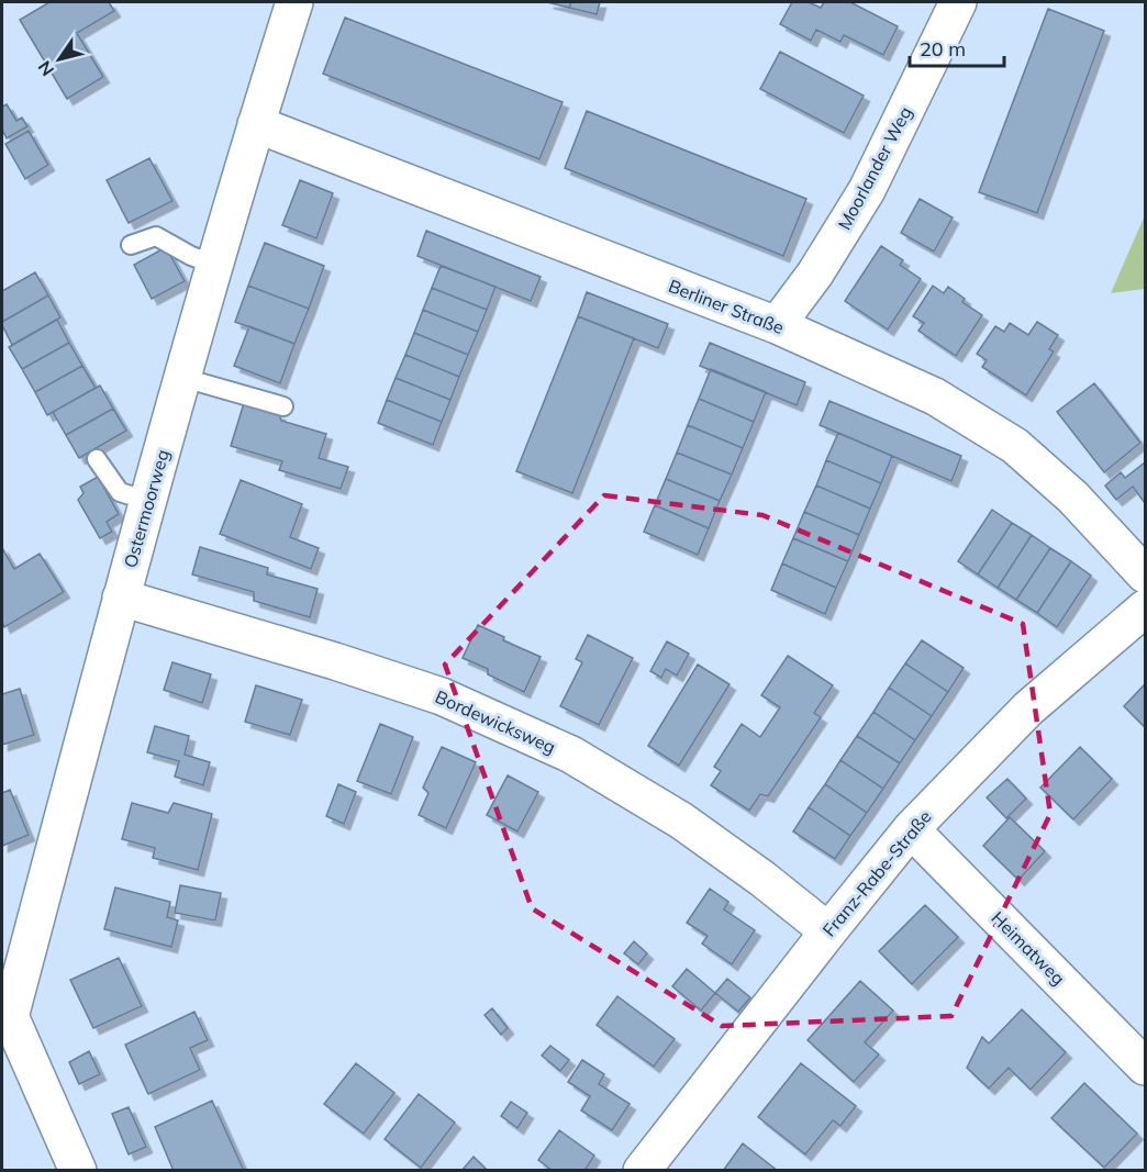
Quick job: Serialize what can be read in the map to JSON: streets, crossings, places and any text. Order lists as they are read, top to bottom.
{
  "streets": {
    "street": [
      "Moorlander Weg",
      "Berliner Straße",
      "Ostermoorweg",
      "Bordewicksweg",
      "Franz-Rabe-Straße",
      "Heimatweg"
    ]
  },
  "crossings": [
    ["Moorlander Weg", "Berliner Straße"],
    ["Berliner Straße", "Ostermoorweg"],
    ["Ostermoorweg", "Bordewicksweg"],
    ["Bordewicksweg", "Franz-Rabe-Straße"],
    ["Franz-Rabe-Straße", "Heimatweg"]
  ],
  "scale_bar": "20 m",
  "north": "bottom left"
}
